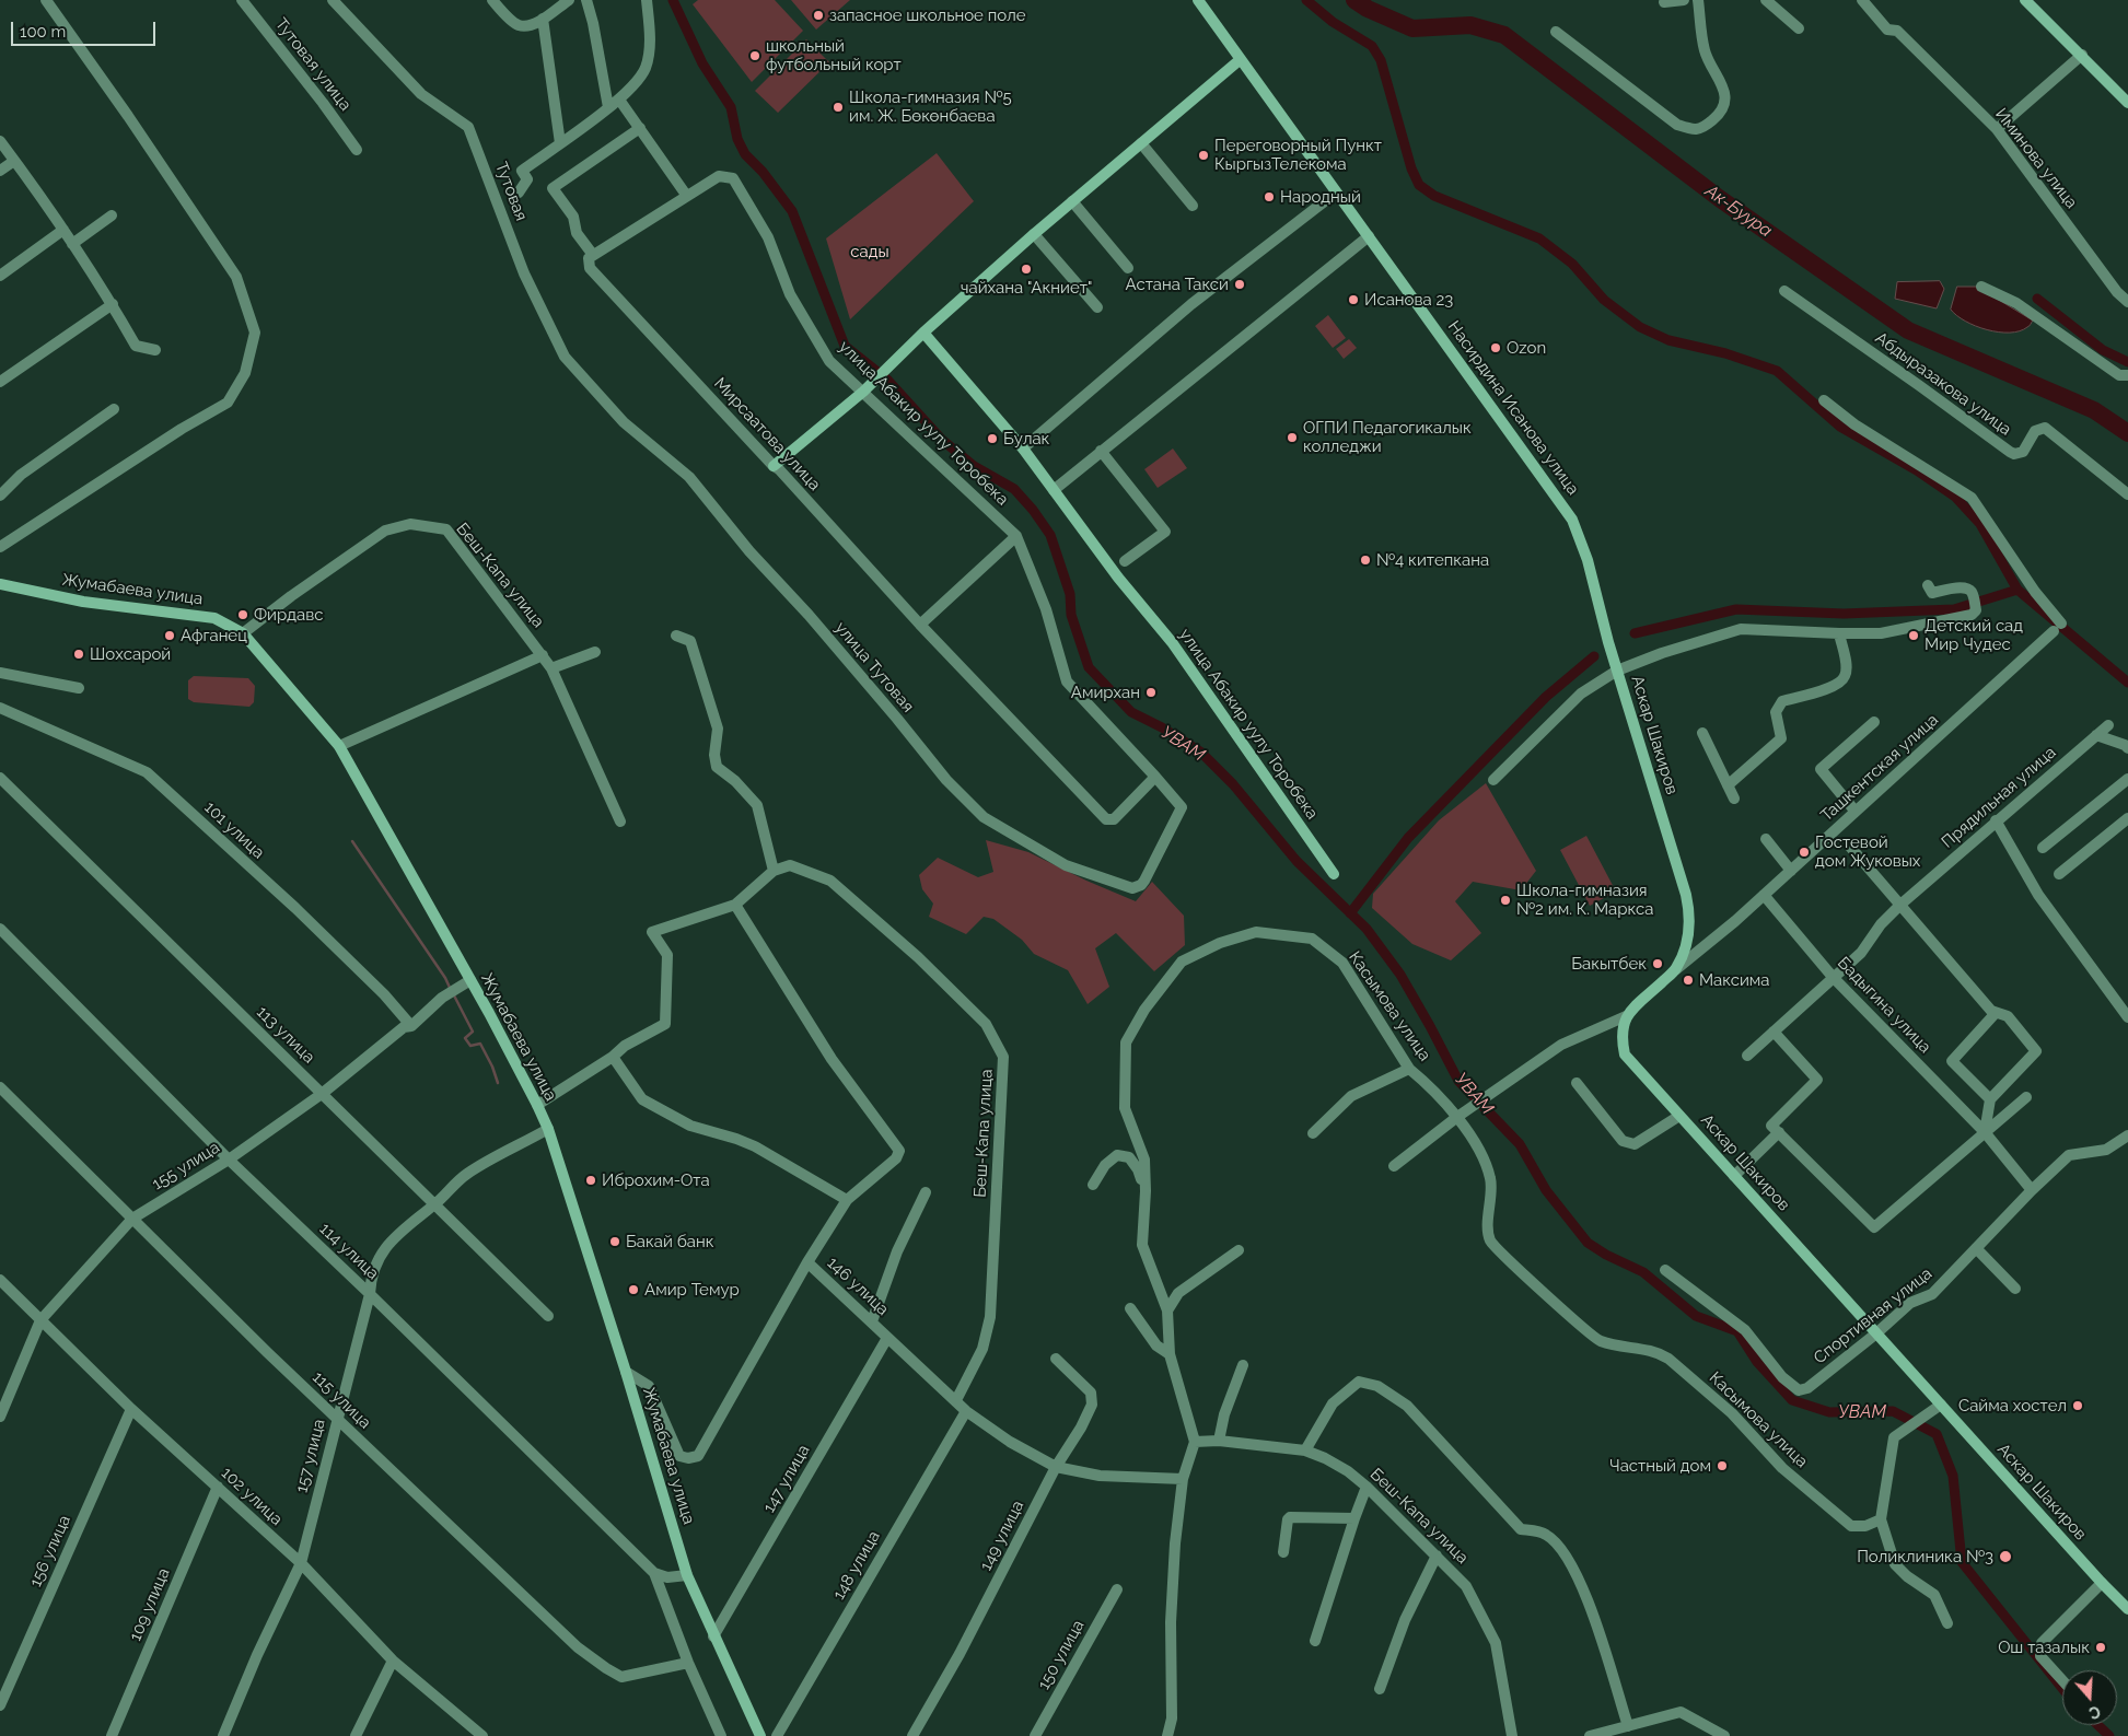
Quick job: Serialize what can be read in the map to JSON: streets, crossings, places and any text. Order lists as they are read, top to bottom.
{
  "streets": {
    "street": [
      "Тутовая улица",
      "Иминова улица",
      "Тутовая",
      "Абдыразакова улица",
      "Насирдина Исанова улица",
      "улица Абакир уулу Торобека",
      "Мирсаатова улица",
      "Беш-Капа улица",
      "Жумабаева улица",
      "улица Тутовая",
      "Аскар Шакиров",
      "Ташкентская улица",
      "Прядильная улица",
      "101 улица",
      "Бадыгина улица",
      "Касымова улица",
      "113 улица",
      "155 улица",
      "114 улица",
      "146 улица",
      "Спортивная улица",
      "115 улица",
      "157 улица",
      "147 улица",
      "102 улица",
      "149 улица",
      "156 улица",
      "148 улица",
      "109 улица",
      "150 улица"
    ]
  },
  "crossings": [
    ["Тутовая", "улица Тутовая"],
    ["Насирдина Исанова улица", "Аскар Шакиров"],
    ["улица Абакир уулу Торобека", "Мирсаатова улица"],
    ["улица Абакир уулу Торобека", "улица Тутовая"],
    ["Мирсаатова улица", "улица Тутовая"],
    ["Беш-Капа улица", "Жумабаева улица"],
    ["Беш-Капа улица", "Касымова улица"],
    ["Беш-Капа улица", "146 улица"],
    ["Жумабаева улица", "155 улица"],
    ["Жумабаева улица", "146 улица"],
    ["Жумабаева улица", "157 улица"],
    ["Жумабаева улица", "147 улица"],
    ["Аскар Шакиров", "Ташкентская улица"],
    ["Аскар Шакиров", "Спортивная улица"],
    ["Ташкентская улица", "Бадыгина улица"],
    ["Прядильная улица", "Бадыгина улица"],
    ["101 улица", "155 улица"],
    ["Бадыгина улица", "Спортивная улица"],
    ["113 улица", "155 улица"],
    ["113 улица", "157 улица"],
    ["155 улица", "114 улица"],
    ["155 улица", "115 улица"],
    ["155 улица", "102 улица"],
    ["114 улица", "157 улица"],
    ["146 улица", "147 улица"],
    ["146 улица", "149 улица"],
    ["146 улица", "148 улица"],
    ["115 улица", "157 улица"],
    ["157 улица", "102 улица"],
    ["102 улица", "156 улица"],
    ["102 улица", "109 улица"]
  ],
  "water": ["Ак-Буура", "УВАМ"],
  "parks": ["сады"],
  "places": [
    "запасное школьное поле",
    "школьный футбольный корт",
    "Школа-гимназия №5 им. Ж. Бөкөнбаева",
    "Переговорный Пункт КыргызТелекома",
    "Народный",
    "чайхана \"Акниет\"",
    "Астана Такси",
    "Исанова 23",
    "Ozon",
    "ОГПИ Педагогикалык колледжи",
    "Булак",
    "№4 китепкана",
    "Фирдавс",
    "Афганец",
    "Детский сад Мир Чудес",
    "Шохсарой",
    "Амирхан",
    "Гостевой дом Жуковых",
    "Школа-гимназия №2 им. К. Маркса",
    "Бакытбек",
    "Максима",
    "Иброхим-Ота",
    "Бакай банк",
    "Амир Темур",
    "Сайма хостел",
    "Частный дом",
    "Поликлиника №3",
    "Ош тазалык"
  ],
  "scale_bar": "100 m",
  "north": "bottom"
}
